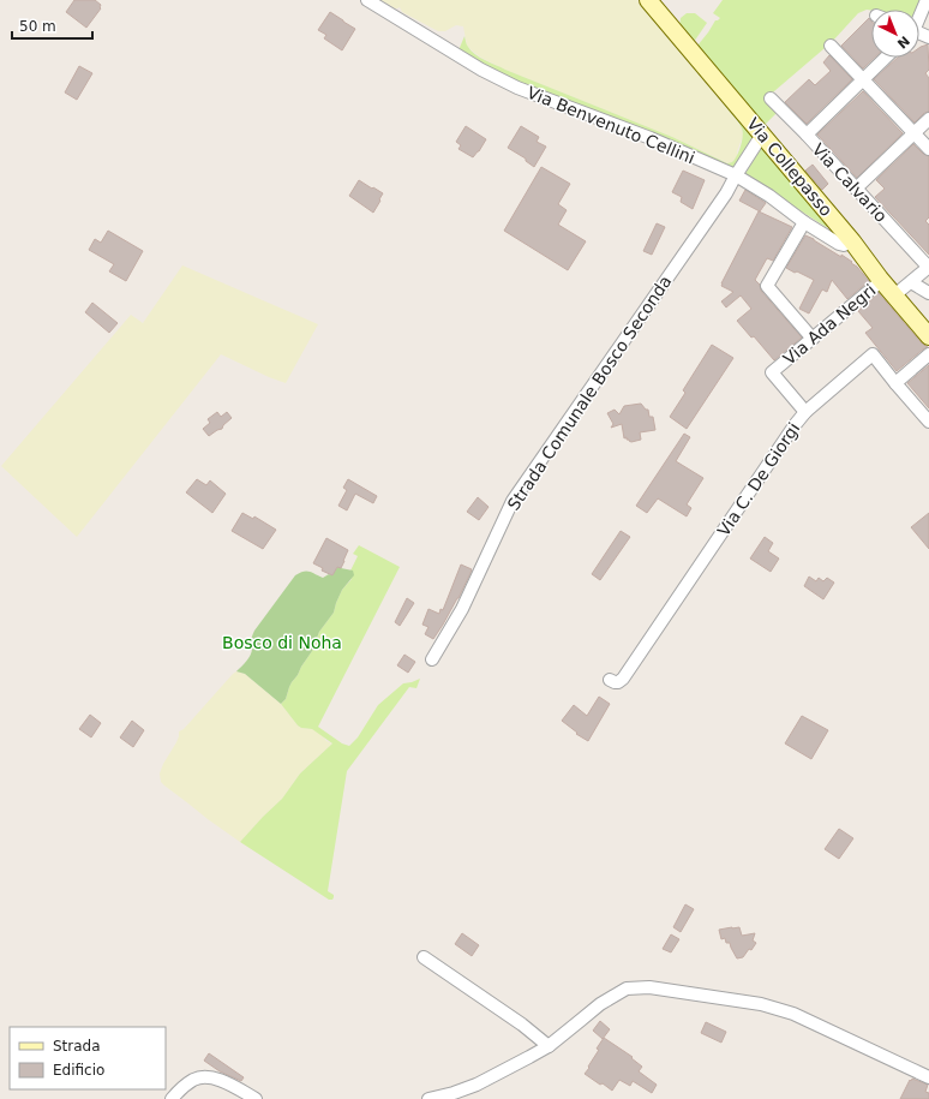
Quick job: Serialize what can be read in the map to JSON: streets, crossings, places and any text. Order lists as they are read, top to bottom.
{
  "streets": {
    "street": [
      "Via Benvenuto Cellini",
      "Via Collepasso",
      "Via Calvario",
      "Via Ada Negri",
      "Strada Comunale Bosco Seconda",
      "Via C. De Giorgi"
    ]
  },
  "crossings": [
    ["Via Benvenuto Cellini", "Via Collepasso"],
    ["Via Benvenuto Cellini", "Strada Comunale Bosco Seconda"],
    ["Via Collepasso", "Via Calvario"],
    ["Via Collepasso", "Via Ada Negri"],
    ["Via Collepasso", "Strada Comunale Bosco Seconda"],
    ["Via Ada Negri", "Via C. De Giorgi"]
  ],
  "parks": ["Bosco di Noha"],
  "legend": ["Strada", "Edificio"],
  "scale_bar": "50 m",
  "north": "bottom right"
}
